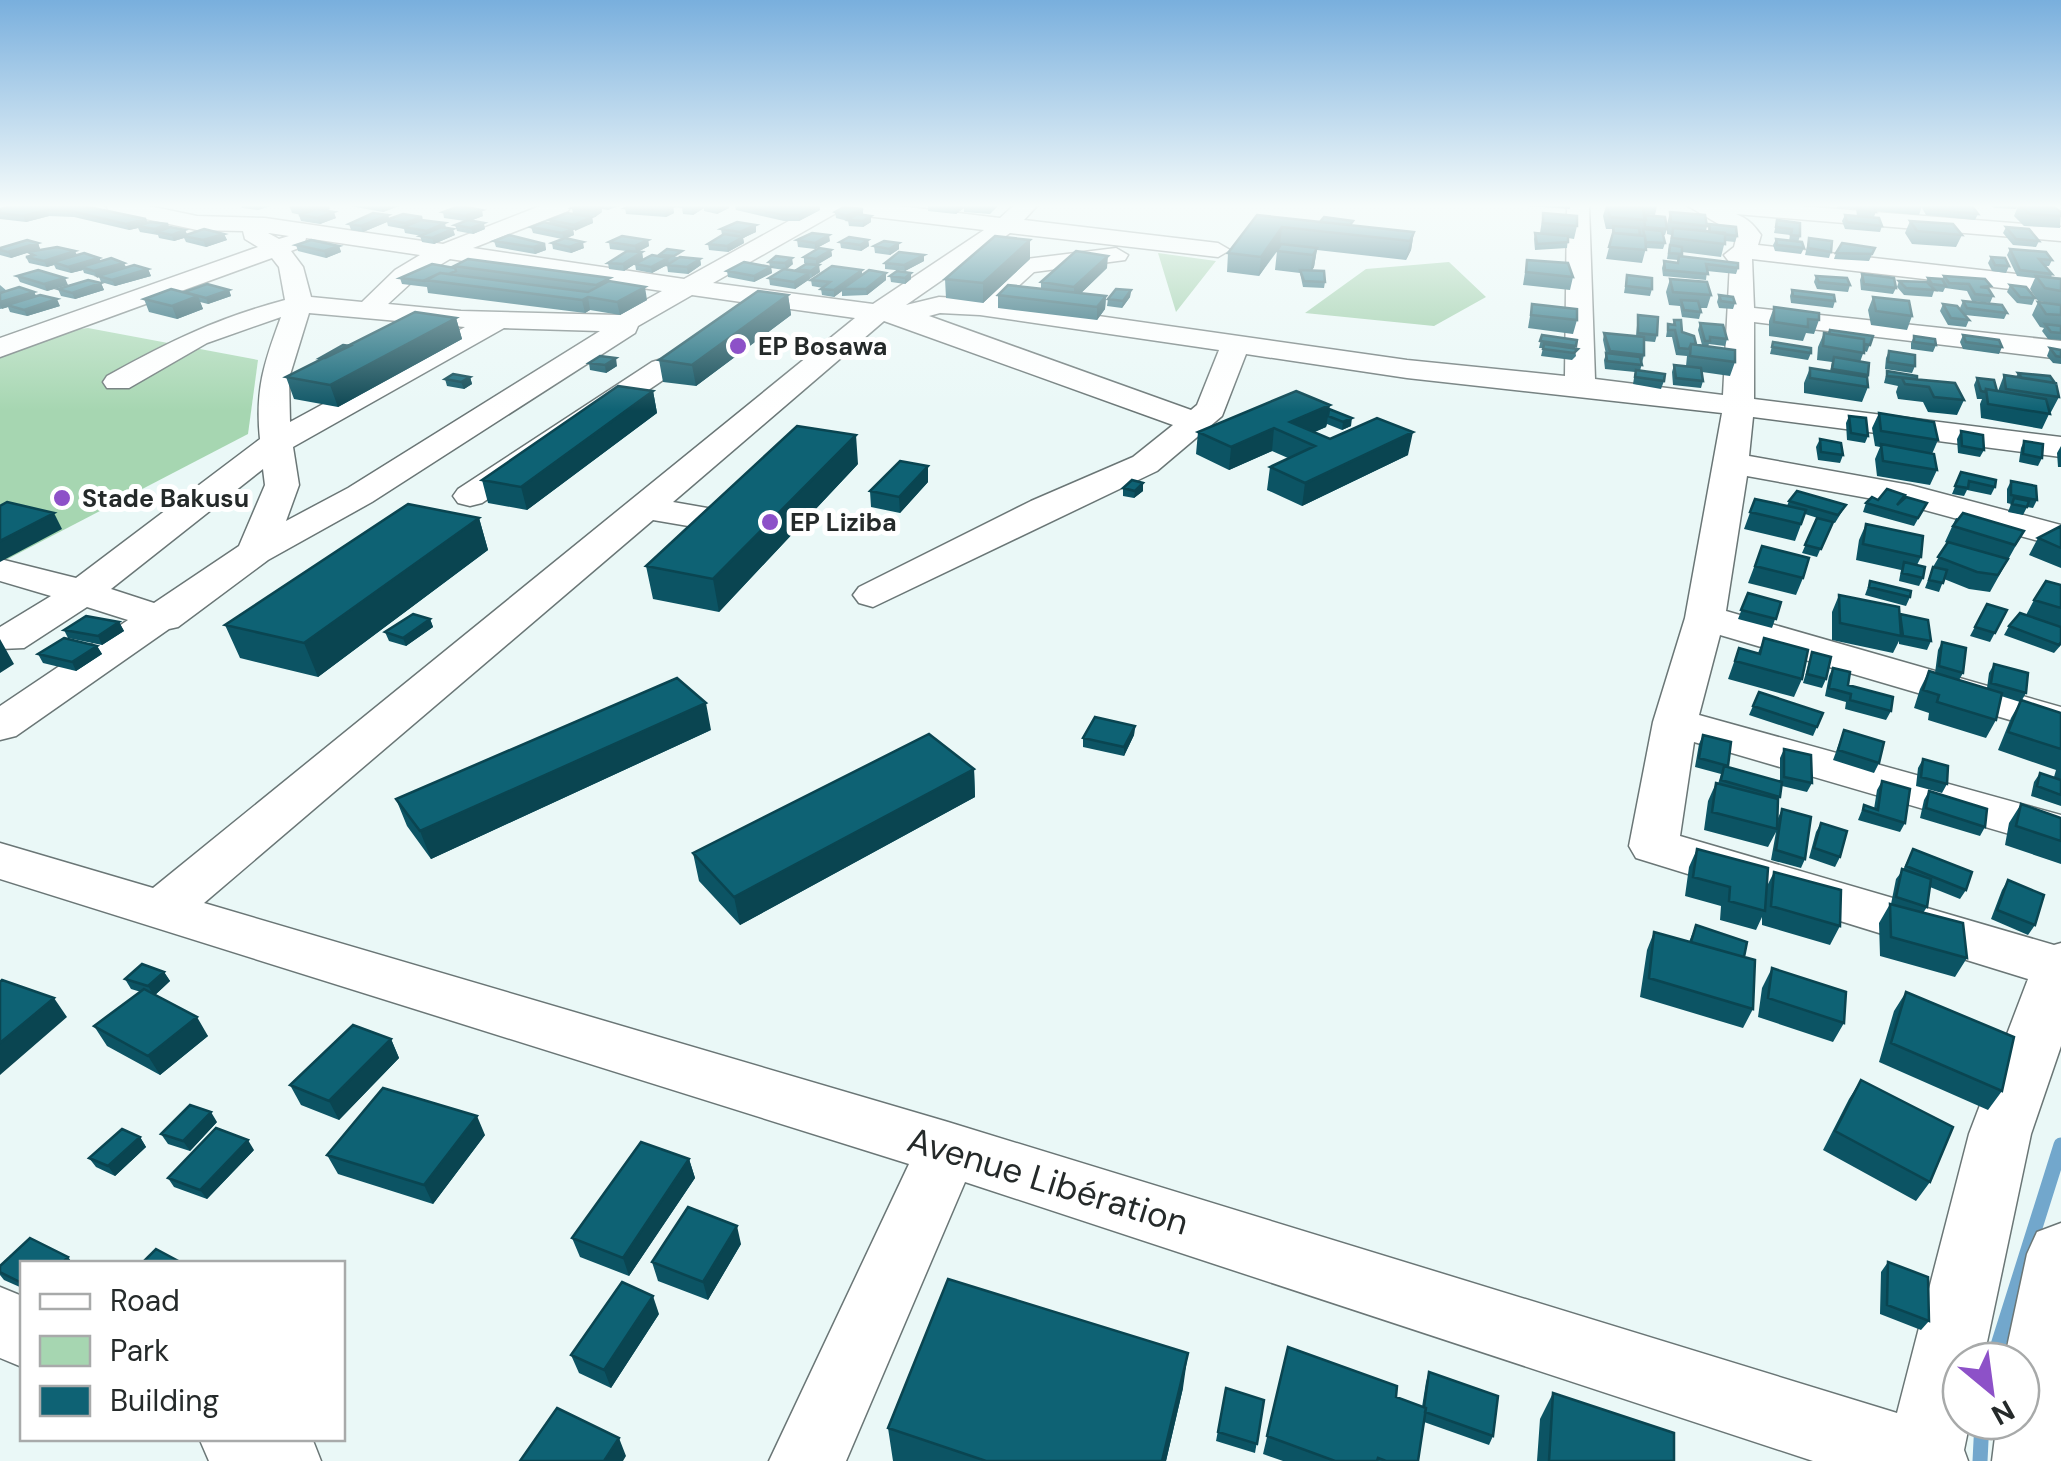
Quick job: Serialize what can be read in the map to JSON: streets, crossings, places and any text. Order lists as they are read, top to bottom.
{
  "streets": {
    "street": ["Avenue Libération"]
  },
  "places": ["EP Bosawa", "Stade Bakusu", "EP Liziba"],
  "legend": ["Road", "Park", "Building"],
  "north": "bottom right"
}
